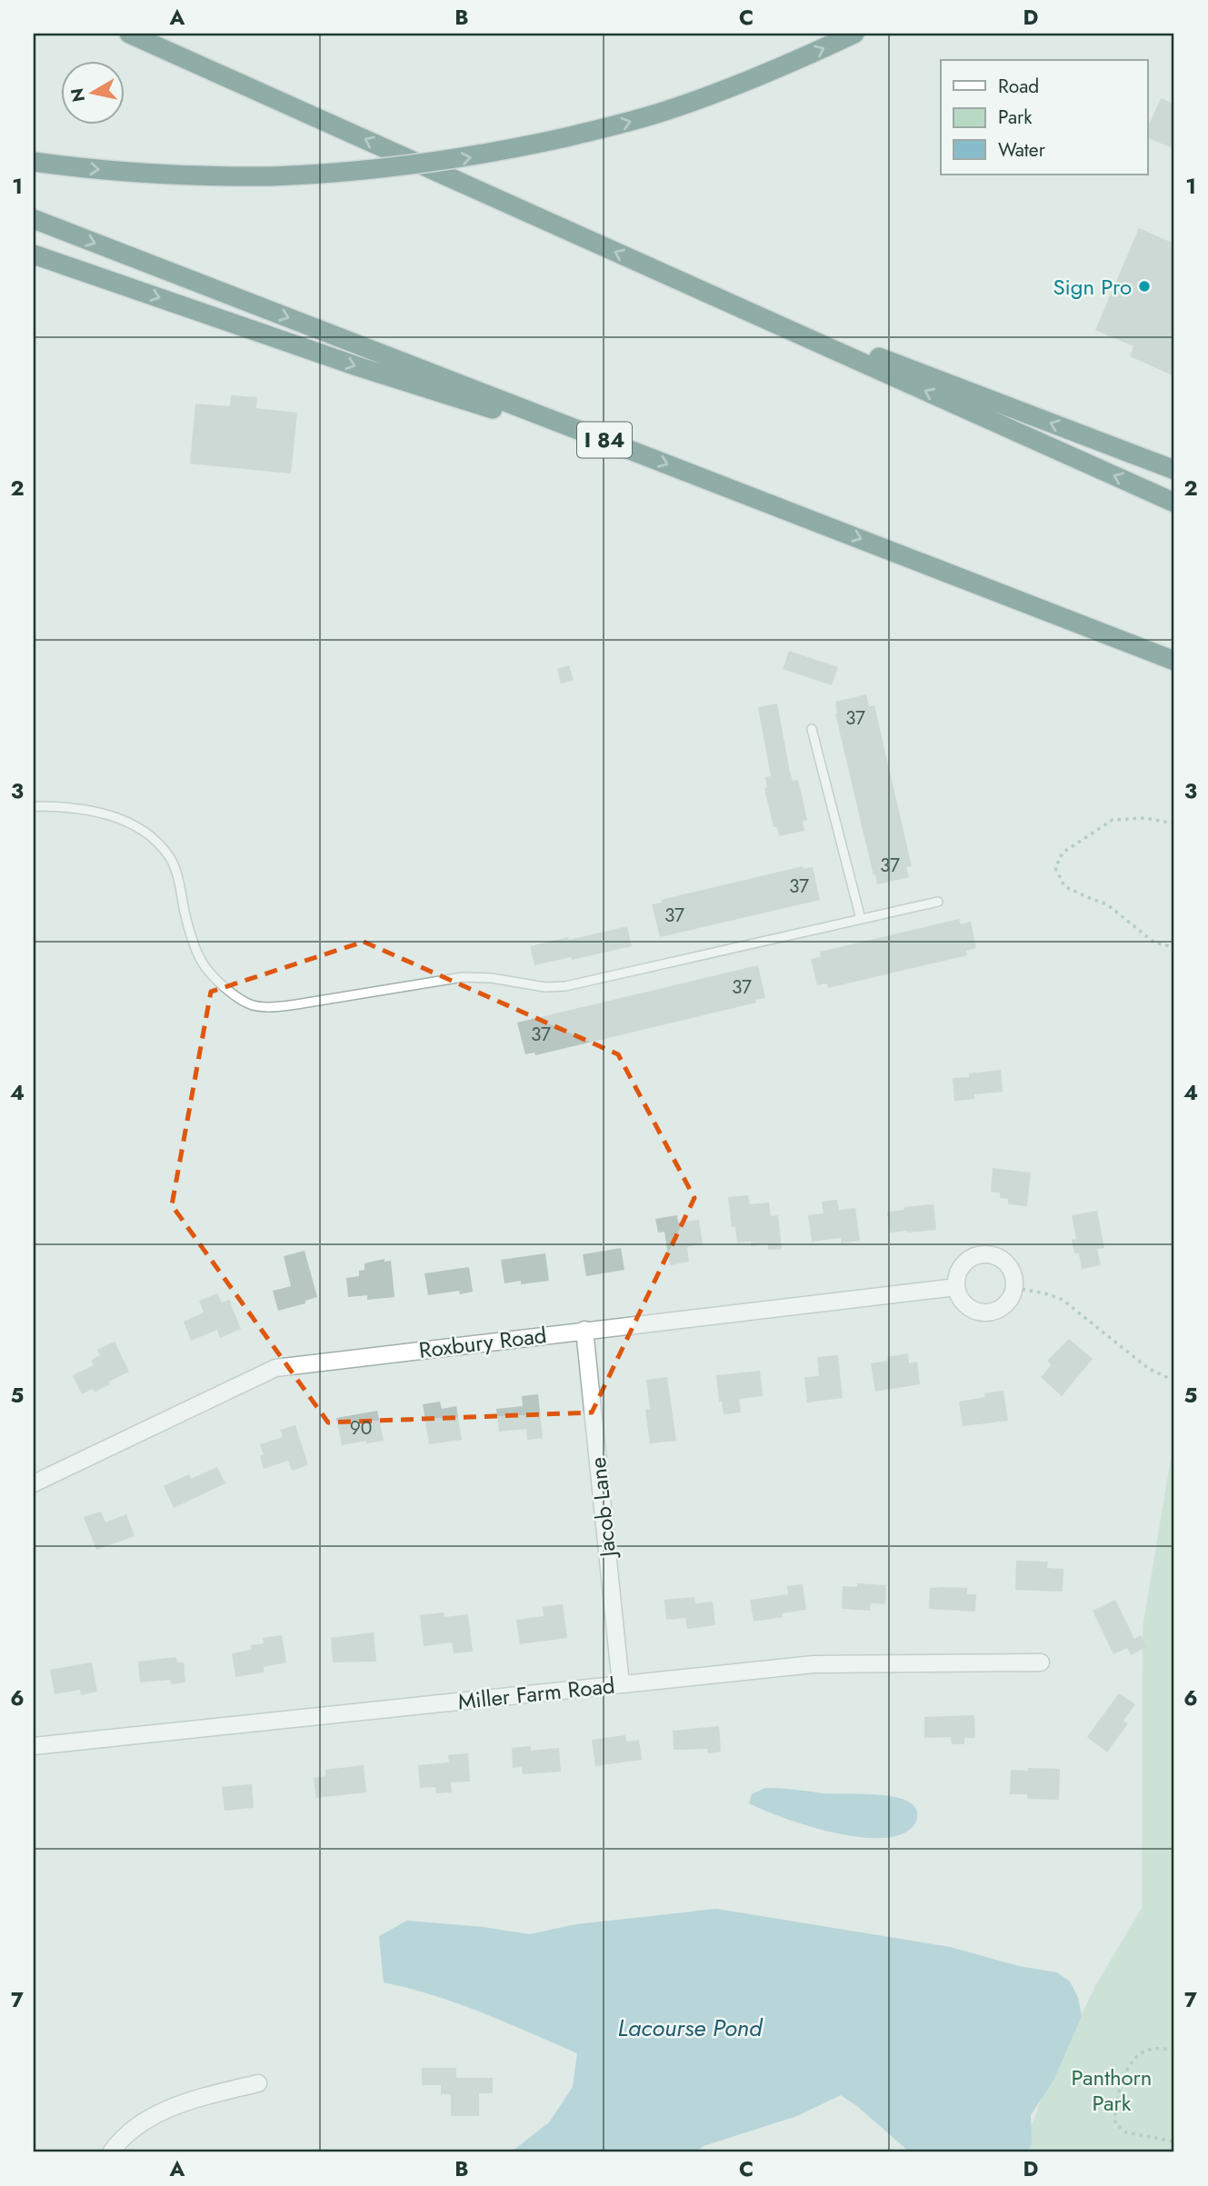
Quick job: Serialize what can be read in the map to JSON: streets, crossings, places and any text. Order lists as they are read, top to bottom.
{
  "streets": {
    "highway": ["I 84"],
    "street": ["Roxbury Road", "Jacob Lane", "Miller Farm Road"]
  },
  "crossings": [
    ["Roxbury Road", "Jacob Lane"],
    ["Jacob Lane", "Miller Farm Road"]
  ],
  "water": ["Lacourse Pond"],
  "parks": ["Panthorn Park"],
  "places": ["Sign Pro"],
  "house_numbers": [
    "37",
    "37",
    "37",
    "37",
    "37",
    "37",
    "90"
  ],
  "legend": ["Road", "Park", "Water"],
  "north": "left",
  "grid": {
    "columns": [
      "A",
      "B",
      "C",
      "D"
    ],
    "rows": [
      "1",
      "2",
      "3",
      "4",
      "5",
      "6",
      "7"
    ]
  }
}
